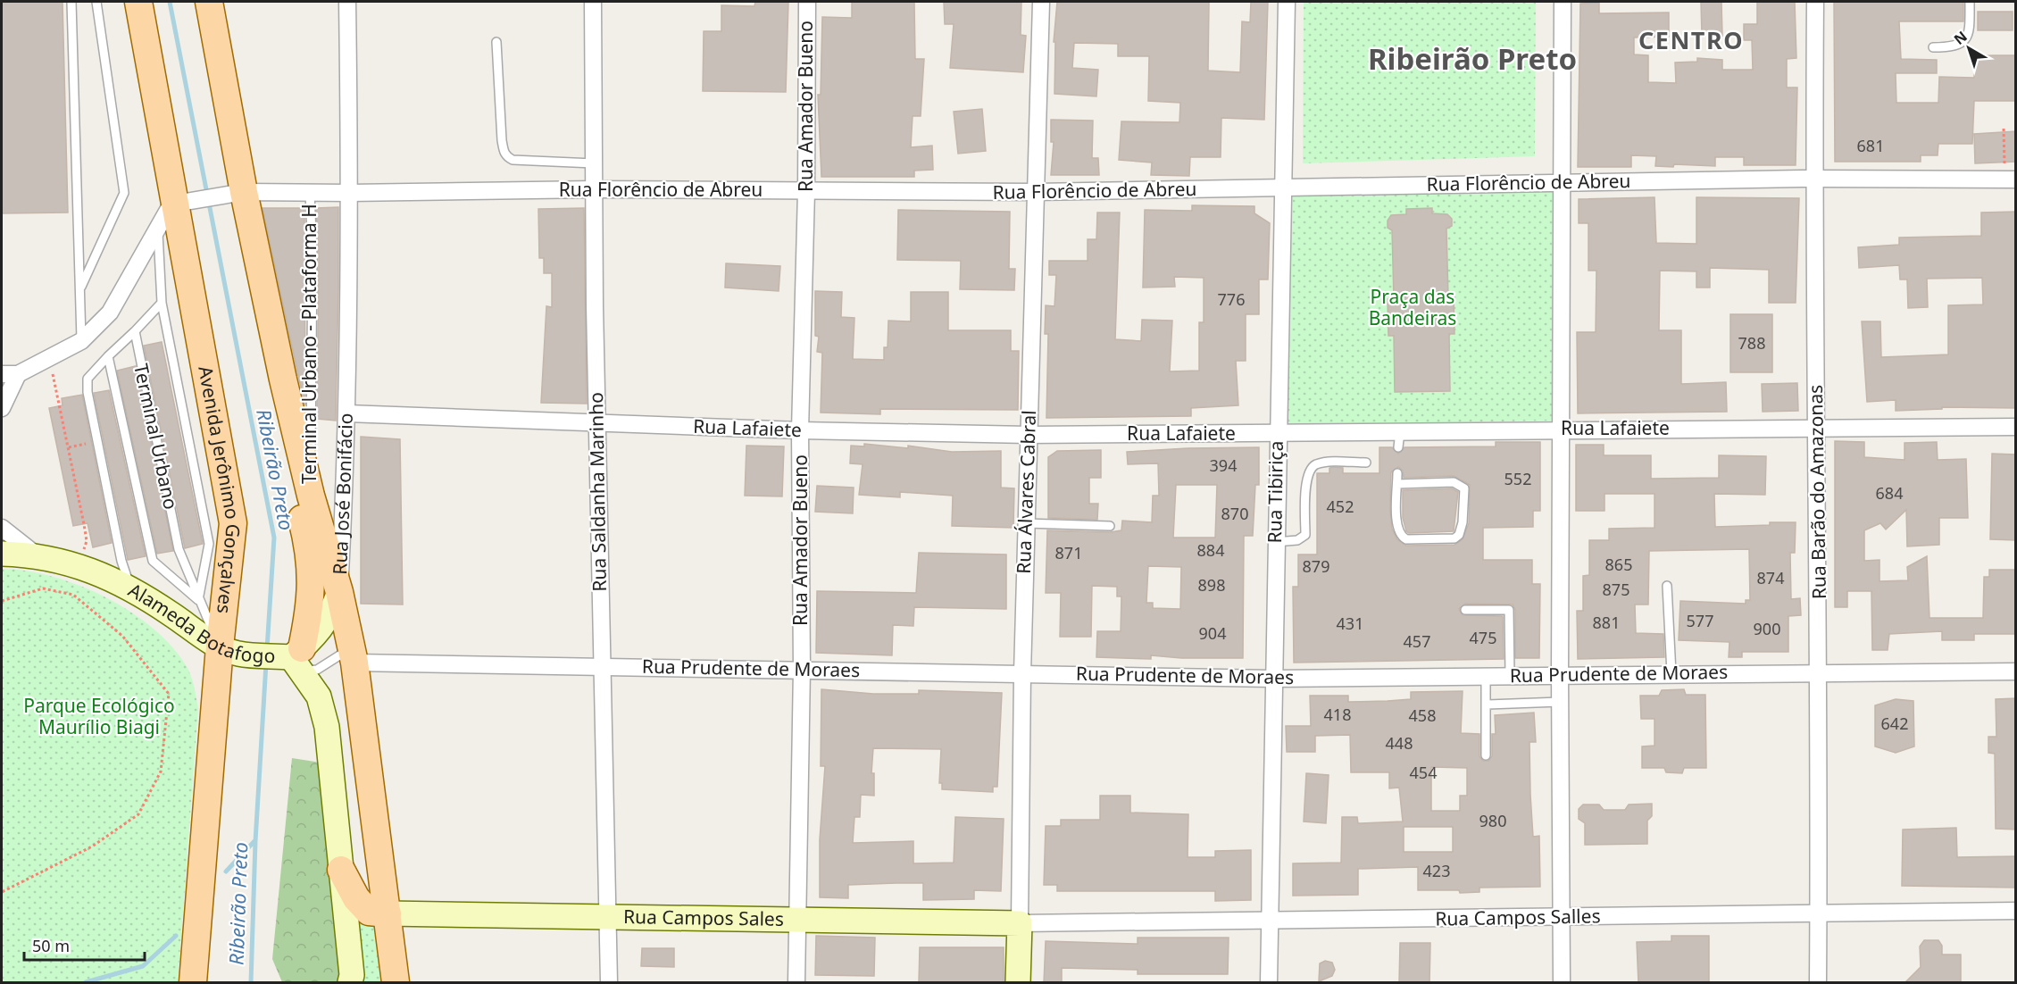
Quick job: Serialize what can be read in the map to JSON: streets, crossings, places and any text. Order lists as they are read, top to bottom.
{
  "streets": {
    "main road": [
      "Avenida Jerônimo Gonçalves",
      "Rua Álvares Cabral",
      "Rua José Bonifácio",
      "Alameda Botafogo",
      "Rua Campos Sales"
    ],
    "street": [
      "Rua Amador Bueno",
      "Rua Florêncio de Abreu",
      "Rua Lafaiete",
      "Rua Saldanha Marinho",
      "Rua Tibiriça",
      "Rua Barão do Amazonas",
      "Rua Prudente de Moraes",
      "Rua Campos Salles"
    ],
    "lane": ["Terminal Urbano - Plataforma H", "Terminal Urbano"]
  },
  "crossings": [
    ["Rua Amador Bueno", "Rua Florêncio de Abreu"],
    ["Rua Amador Bueno", "Rua Lafaiete"],
    ["Rua Amador Bueno", "Rua Prudente de Moraes"],
    ["Rua Amador Bueno", "Rua Campos Sales"],
    ["Rua Florêncio de Abreu", "Terminal Urbano - Plataforma H"],
    ["Rua Florêncio de Abreu", "Avenida Jerônimo Gonçalves"],
    ["Rua Florêncio de Abreu", "Rua Saldanha Marinho"],
    ["Rua Florêncio de Abreu", "Rua Álvares Cabral"],
    ["Rua Florêncio de Abreu", "Rua Tibiriça"],
    ["Rua Florêncio de Abreu", "Rua Barão do Amazonas"],
    ["Rua Florêncio de Abreu", "Rua José Bonifácio"],
    ["Rua Lafaiete", "Rua Saldanha Marinho"],
    ["Rua Lafaiete", "Rua Álvares Cabral"],
    ["Rua Lafaiete", "Rua Tibiriça"],
    ["Rua Lafaiete", "Rua Barão do Amazonas"],
    ["Rua Lafaiete", "Rua José Bonifácio"],
    ["Terminal Urbano", "Avenida Jerônimo Gonçalves"],
    ["Terminal Urbano", "Alameda Botafogo"],
    ["Avenida Jerônimo Gonçalves", "Alameda Botafogo"],
    ["Rua Saldanha Marinho", "Rua Prudente de Moraes"],
    ["Rua Saldanha Marinho", "Rua Campos Sales"],
    ["Rua Álvares Cabral", "Rua Prudente de Moraes"],
    ["Rua Álvares Cabral", "Rua Campos Salles"],
    ["Rua Álvares Cabral", "Rua Campos Sales"],
    ["Rua Tibiriça", "Rua Prudente de Moraes"],
    ["Rua Tibiriça", "Rua Campos Salles"],
    ["Rua Barão do Amazonas", "Rua Prudente de Moraes"],
    ["Rua Barão do Amazonas", "Rua Campos Salles"],
    ["Rua José Bonifácio", "Alameda Botafogo"],
    ["Rua José Bonifácio", "Rua Prudente de Moraes"],
    ["Rua José Bonifácio", "Rua Campos Sales"],
    ["Rua Campos Salles", "Rua Campos Sales"]
  ],
  "districts": ["CENTRO", "Ribeirão Preto"],
  "water": ["Ribeirão Preto"],
  "parks": ["Praça das Bandeiras", "Parque Ecológico Maurílio Biagi"],
  "house_numbers": [
    "681",
    "776",
    "788",
    "394",
    "552",
    "684",
    "452",
    "870",
    "884",
    "871",
    "865",
    "879",
    "874",
    "898",
    "875",
    "577",
    "881",
    "431",
    "900",
    "904",
    "475",
    "457",
    "418",
    "458",
    "642",
    "448",
    "454",
    "980",
    "423"
  ],
  "scale_bar": "50 m",
  "north": "top left"
}
